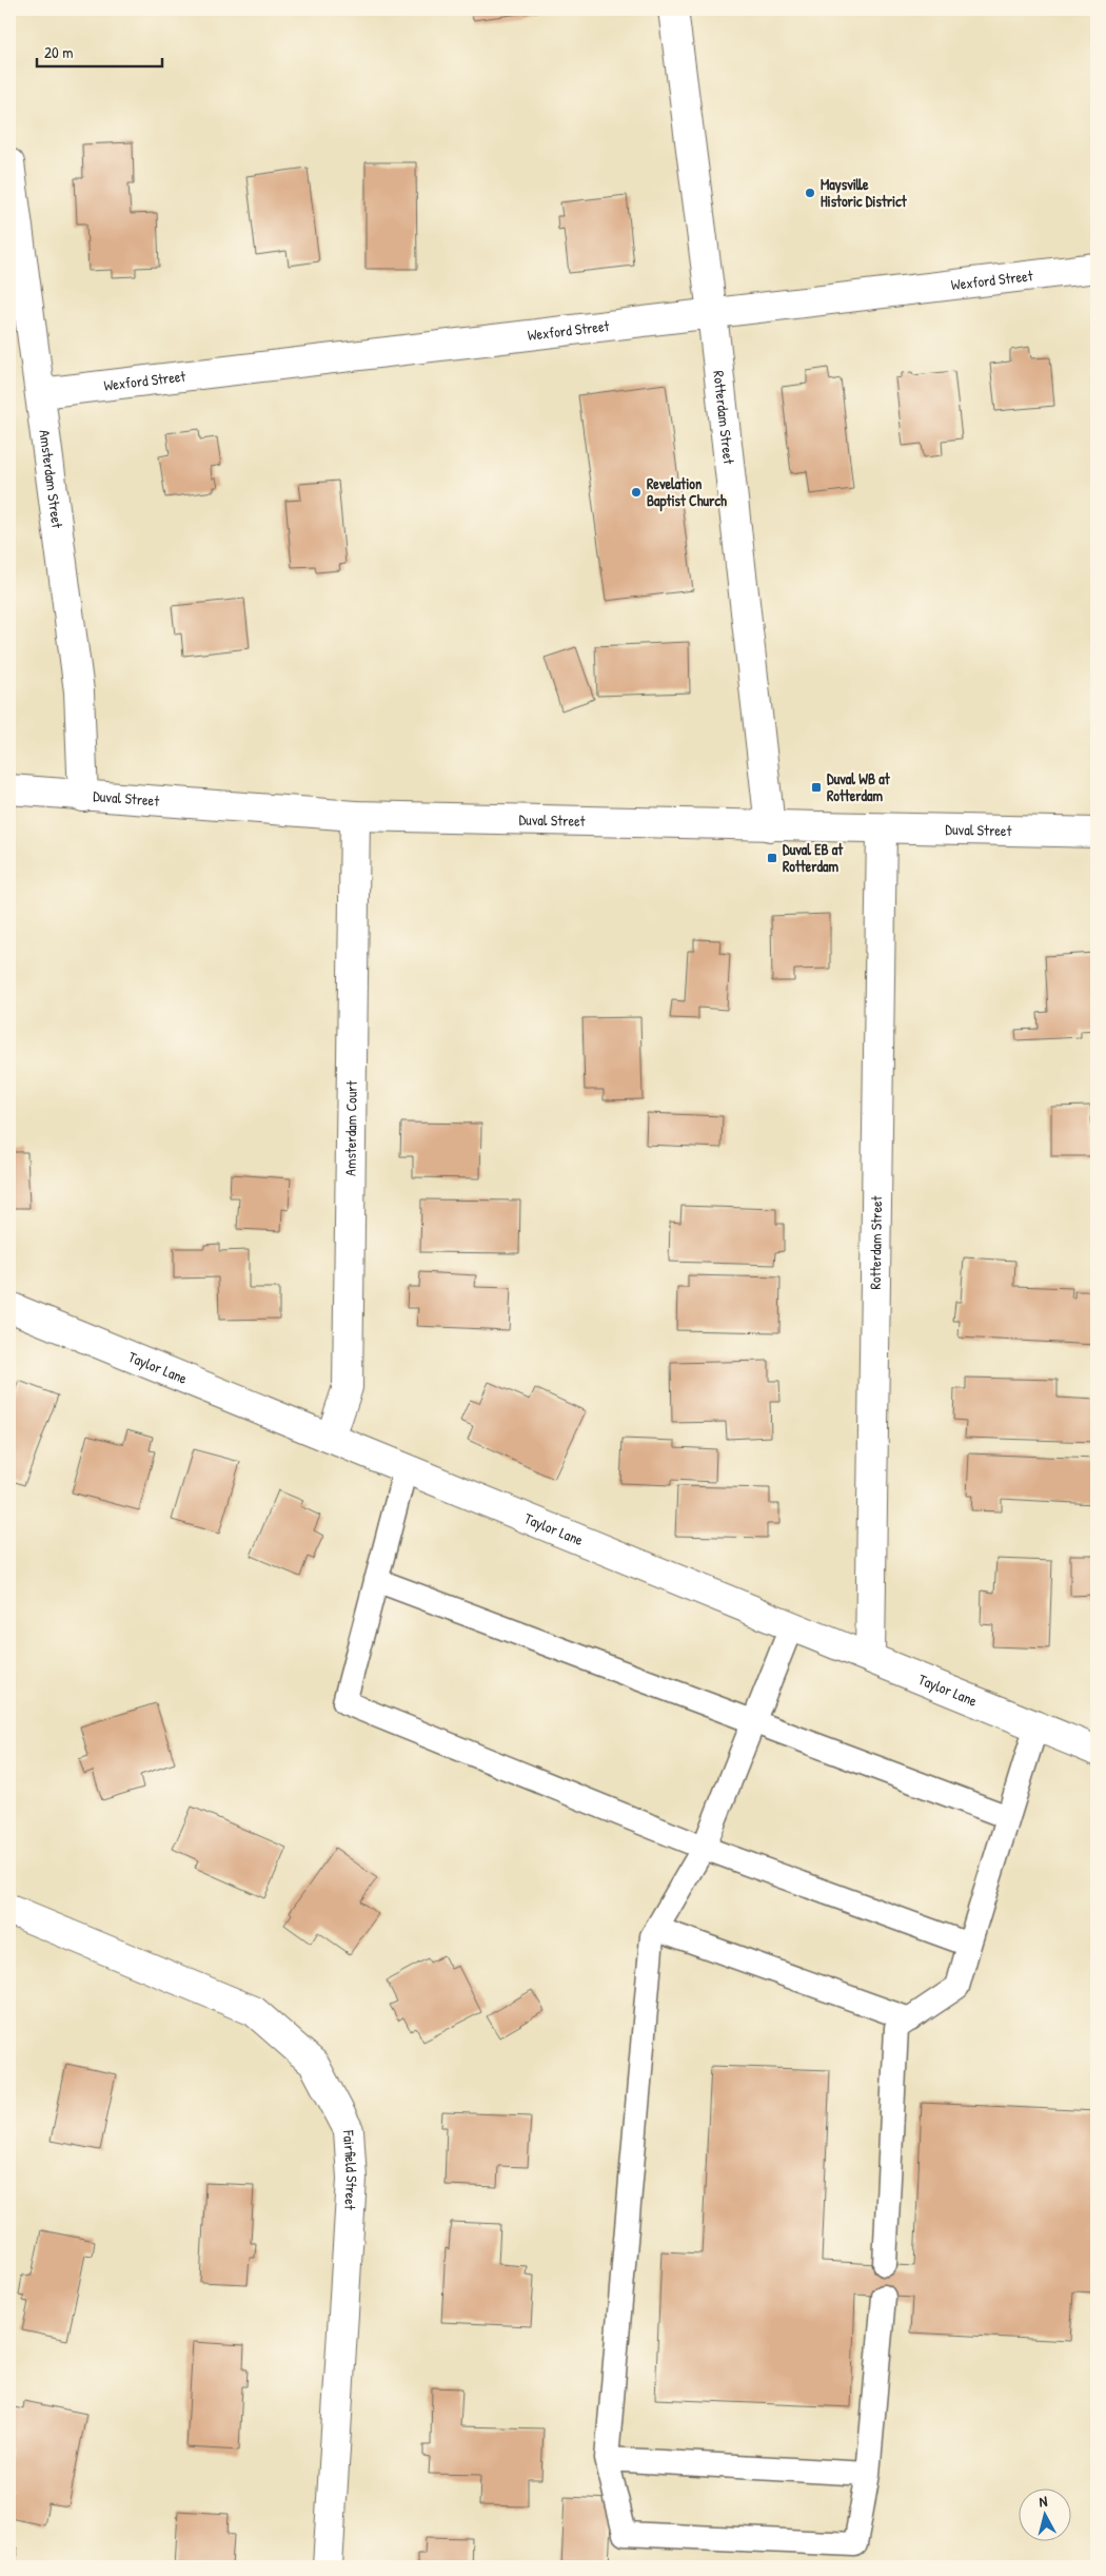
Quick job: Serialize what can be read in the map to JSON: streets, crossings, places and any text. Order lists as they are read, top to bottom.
{
  "streets": {
    "street": [
      "Wexford Street",
      "Rotterdam Street",
      "Amsterdam Street",
      "Duval Street",
      "Amsterdam Court",
      "Taylor Lane",
      "Fairfield Street"
    ]
  },
  "crossings": [
    ["Wexford Street", "Rotterdam Street"],
    ["Wexford Street", "Amsterdam Street"],
    ["Rotterdam Street", "Duval Street"],
    ["Rotterdam Street", "Taylor Lane"],
    ["Amsterdam Street", "Duval Street"],
    ["Duval Street", "Amsterdam Court"],
    ["Amsterdam Court", "Taylor Lane"]
  ],
  "places": {
    "other": ["Maysville Historic District", "Revelation Baptist Church"],
    "transit": ["Duval WB at Rotterdam", "Duval EB at Rotterdam"]
  },
  "scale_bar": "20 m",
  "north": "top"
}
